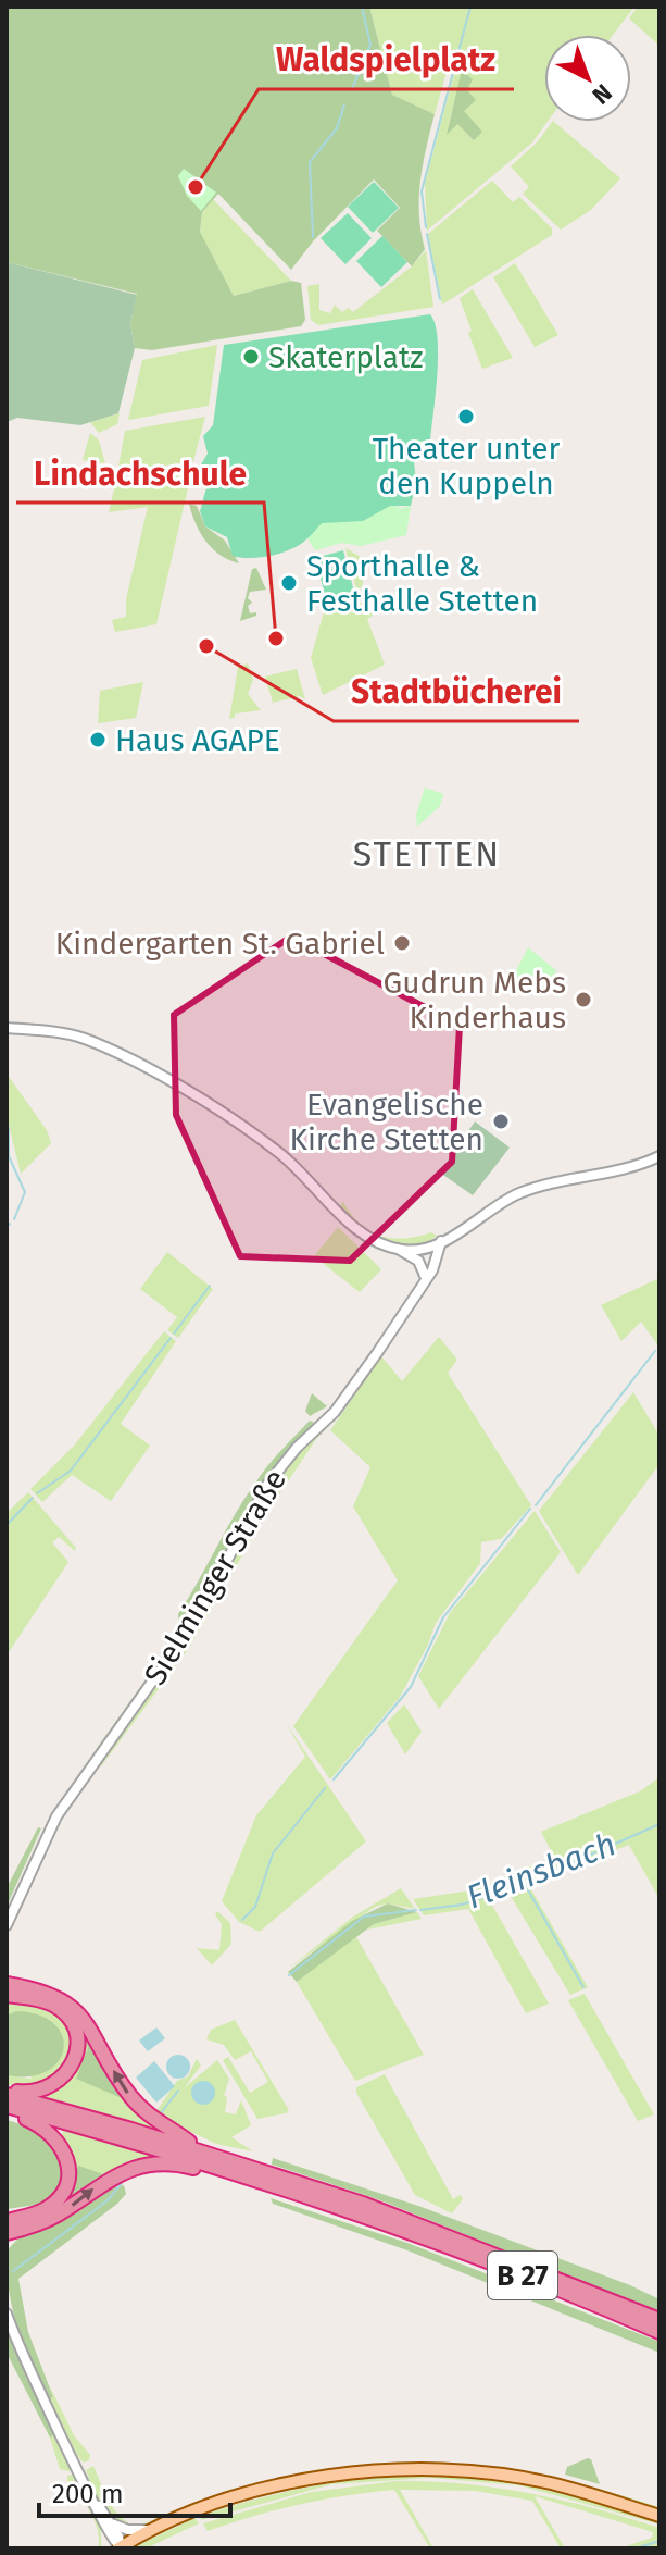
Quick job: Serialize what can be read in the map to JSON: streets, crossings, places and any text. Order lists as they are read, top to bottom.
{
  "streets": {
    "highway": ["B 27"],
    "street": ["Sielminger Straße"]
  },
  "districts": ["STETTEN"],
  "water": ["Fleinsbach"],
  "places": [
    "Waldspielplatz",
    "Skaterplatz",
    "Theater unter den Kuppeln",
    "Sporthalle & Festhalle Stetten",
    "Lindachschule",
    "Stadtbücherei",
    "Haus AGAPE",
    "Kindergarten St. Gabriel",
    "Gudrun Mebs Kinderhaus",
    "Evangelische Kirche Stetten"
  ],
  "scale_bar": "200 m",
  "north": "bottom right"
}
